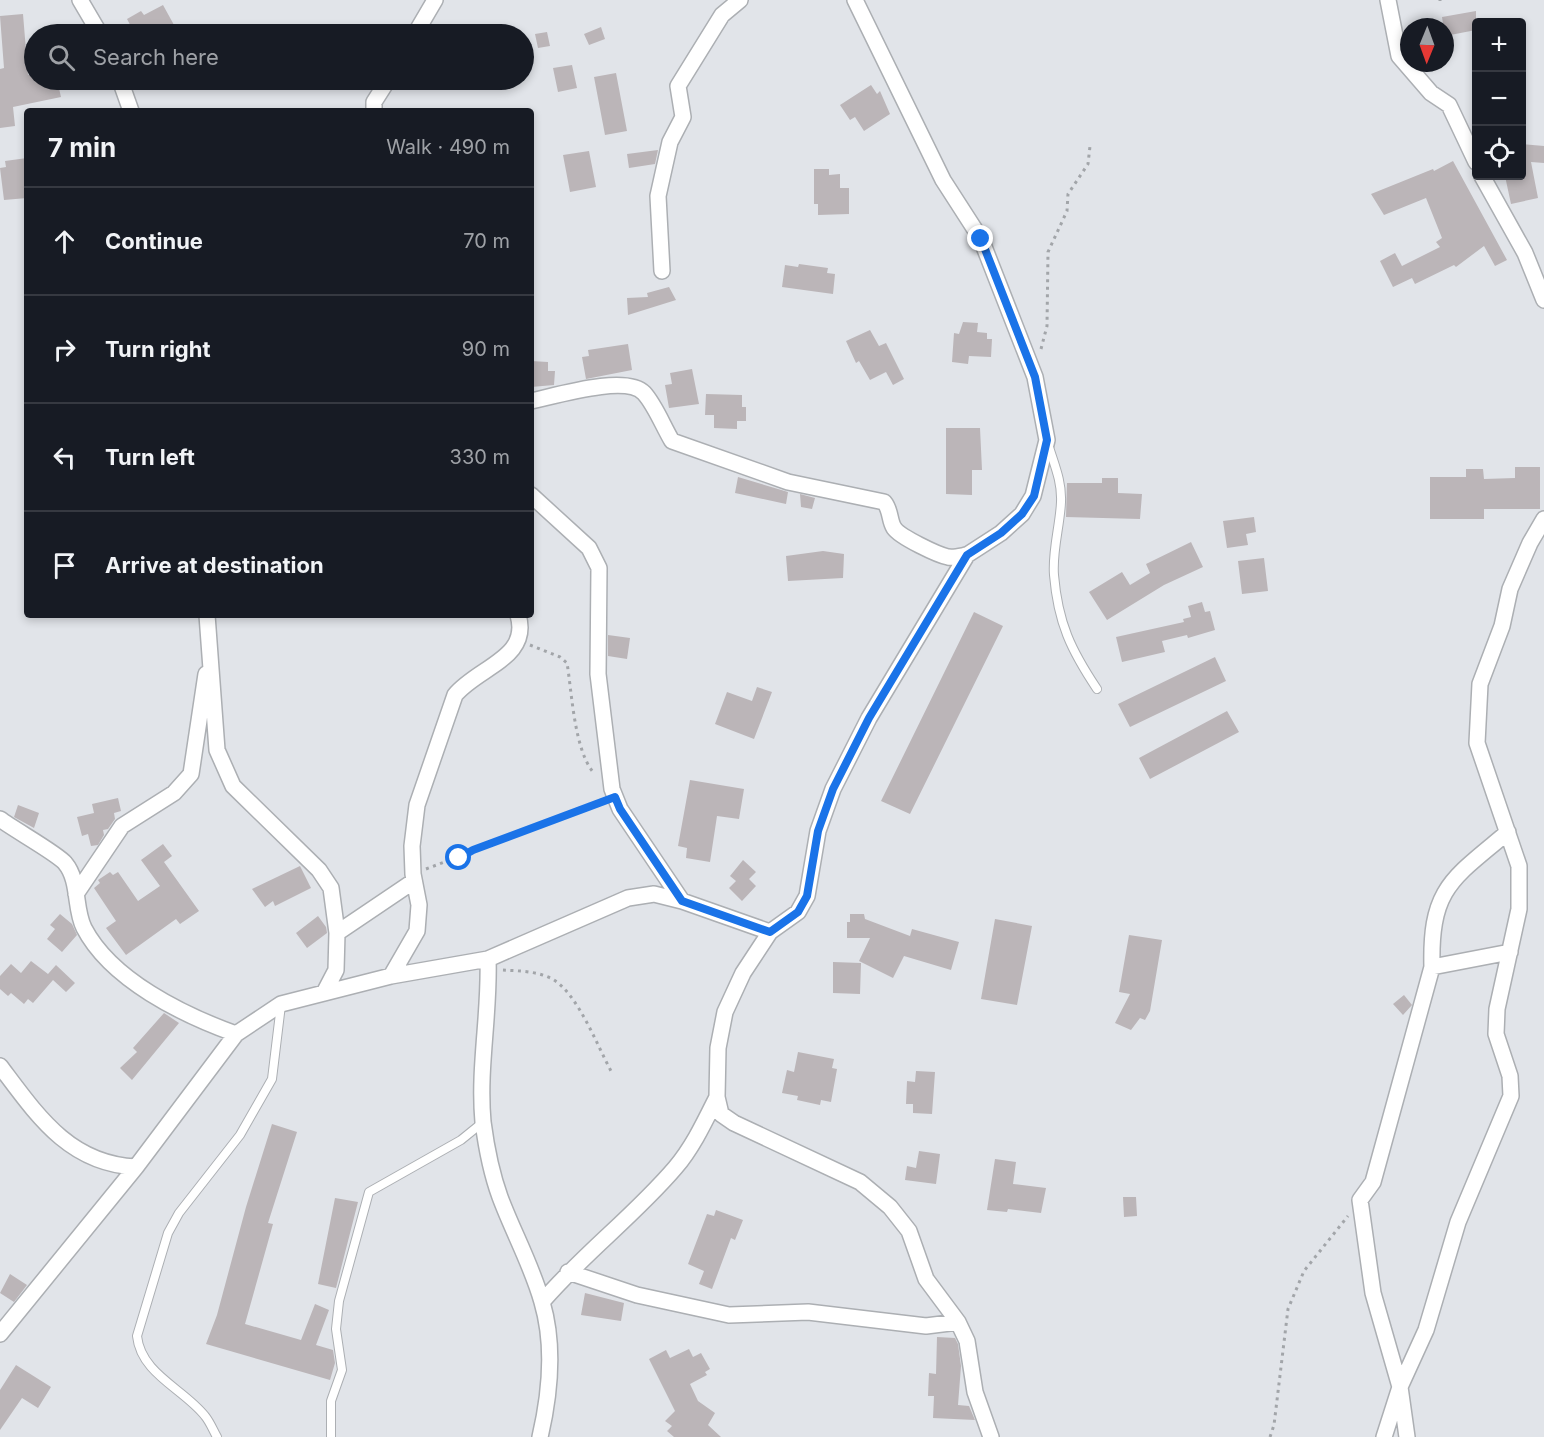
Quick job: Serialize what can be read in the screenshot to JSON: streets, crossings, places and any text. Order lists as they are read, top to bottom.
{
  "north": "bottom",
  "page": {
    "map_buttons": ["+", "−"],
    "search": "Search here",
    "heading": ["7 min", "Walk · 490 m"],
    "list": [
      ["Continue", "70 m"],
      ["Turn right", "90 m"],
      ["Turn left", "330 m"],
      "Arrive at destination"
    ]
  }
}
